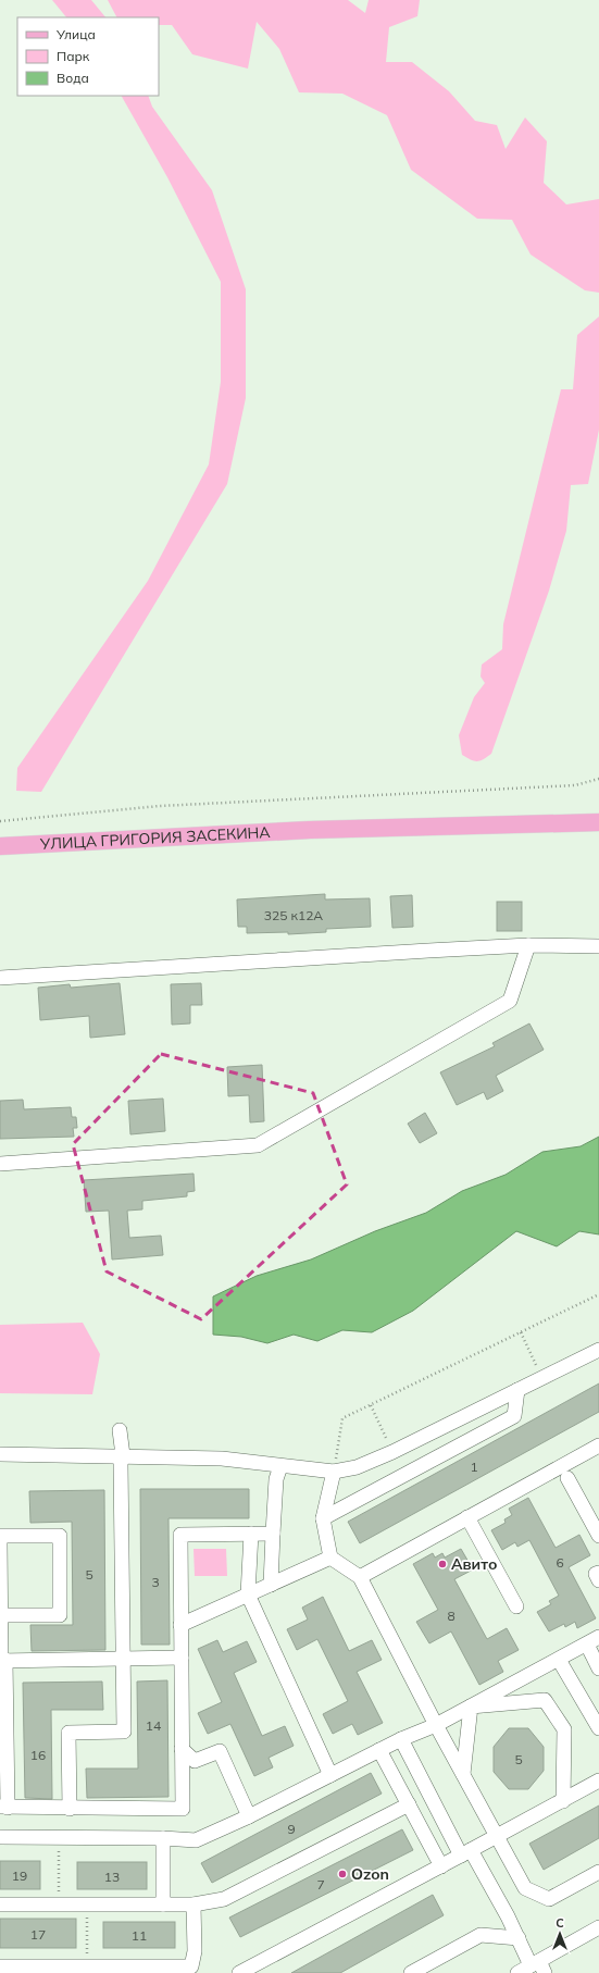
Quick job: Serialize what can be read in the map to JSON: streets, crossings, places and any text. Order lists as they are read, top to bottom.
{
  "streets": {
    "main road": ["УЛИЦА ГРИГОРИЯ ЗАСЕКИНА"]
  },
  "places": ["Авито", "Ozon"],
  "house_numbers": [
    "325 к12А",
    "1",
    "6",
    "5",
    "3",
    "8",
    "14",
    "16",
    "5",
    "9",
    "19",
    "13",
    "7",
    "17",
    "11"
  ],
  "legend": ["Улица", "Парк", "Вода"],
  "north": "top"
}
